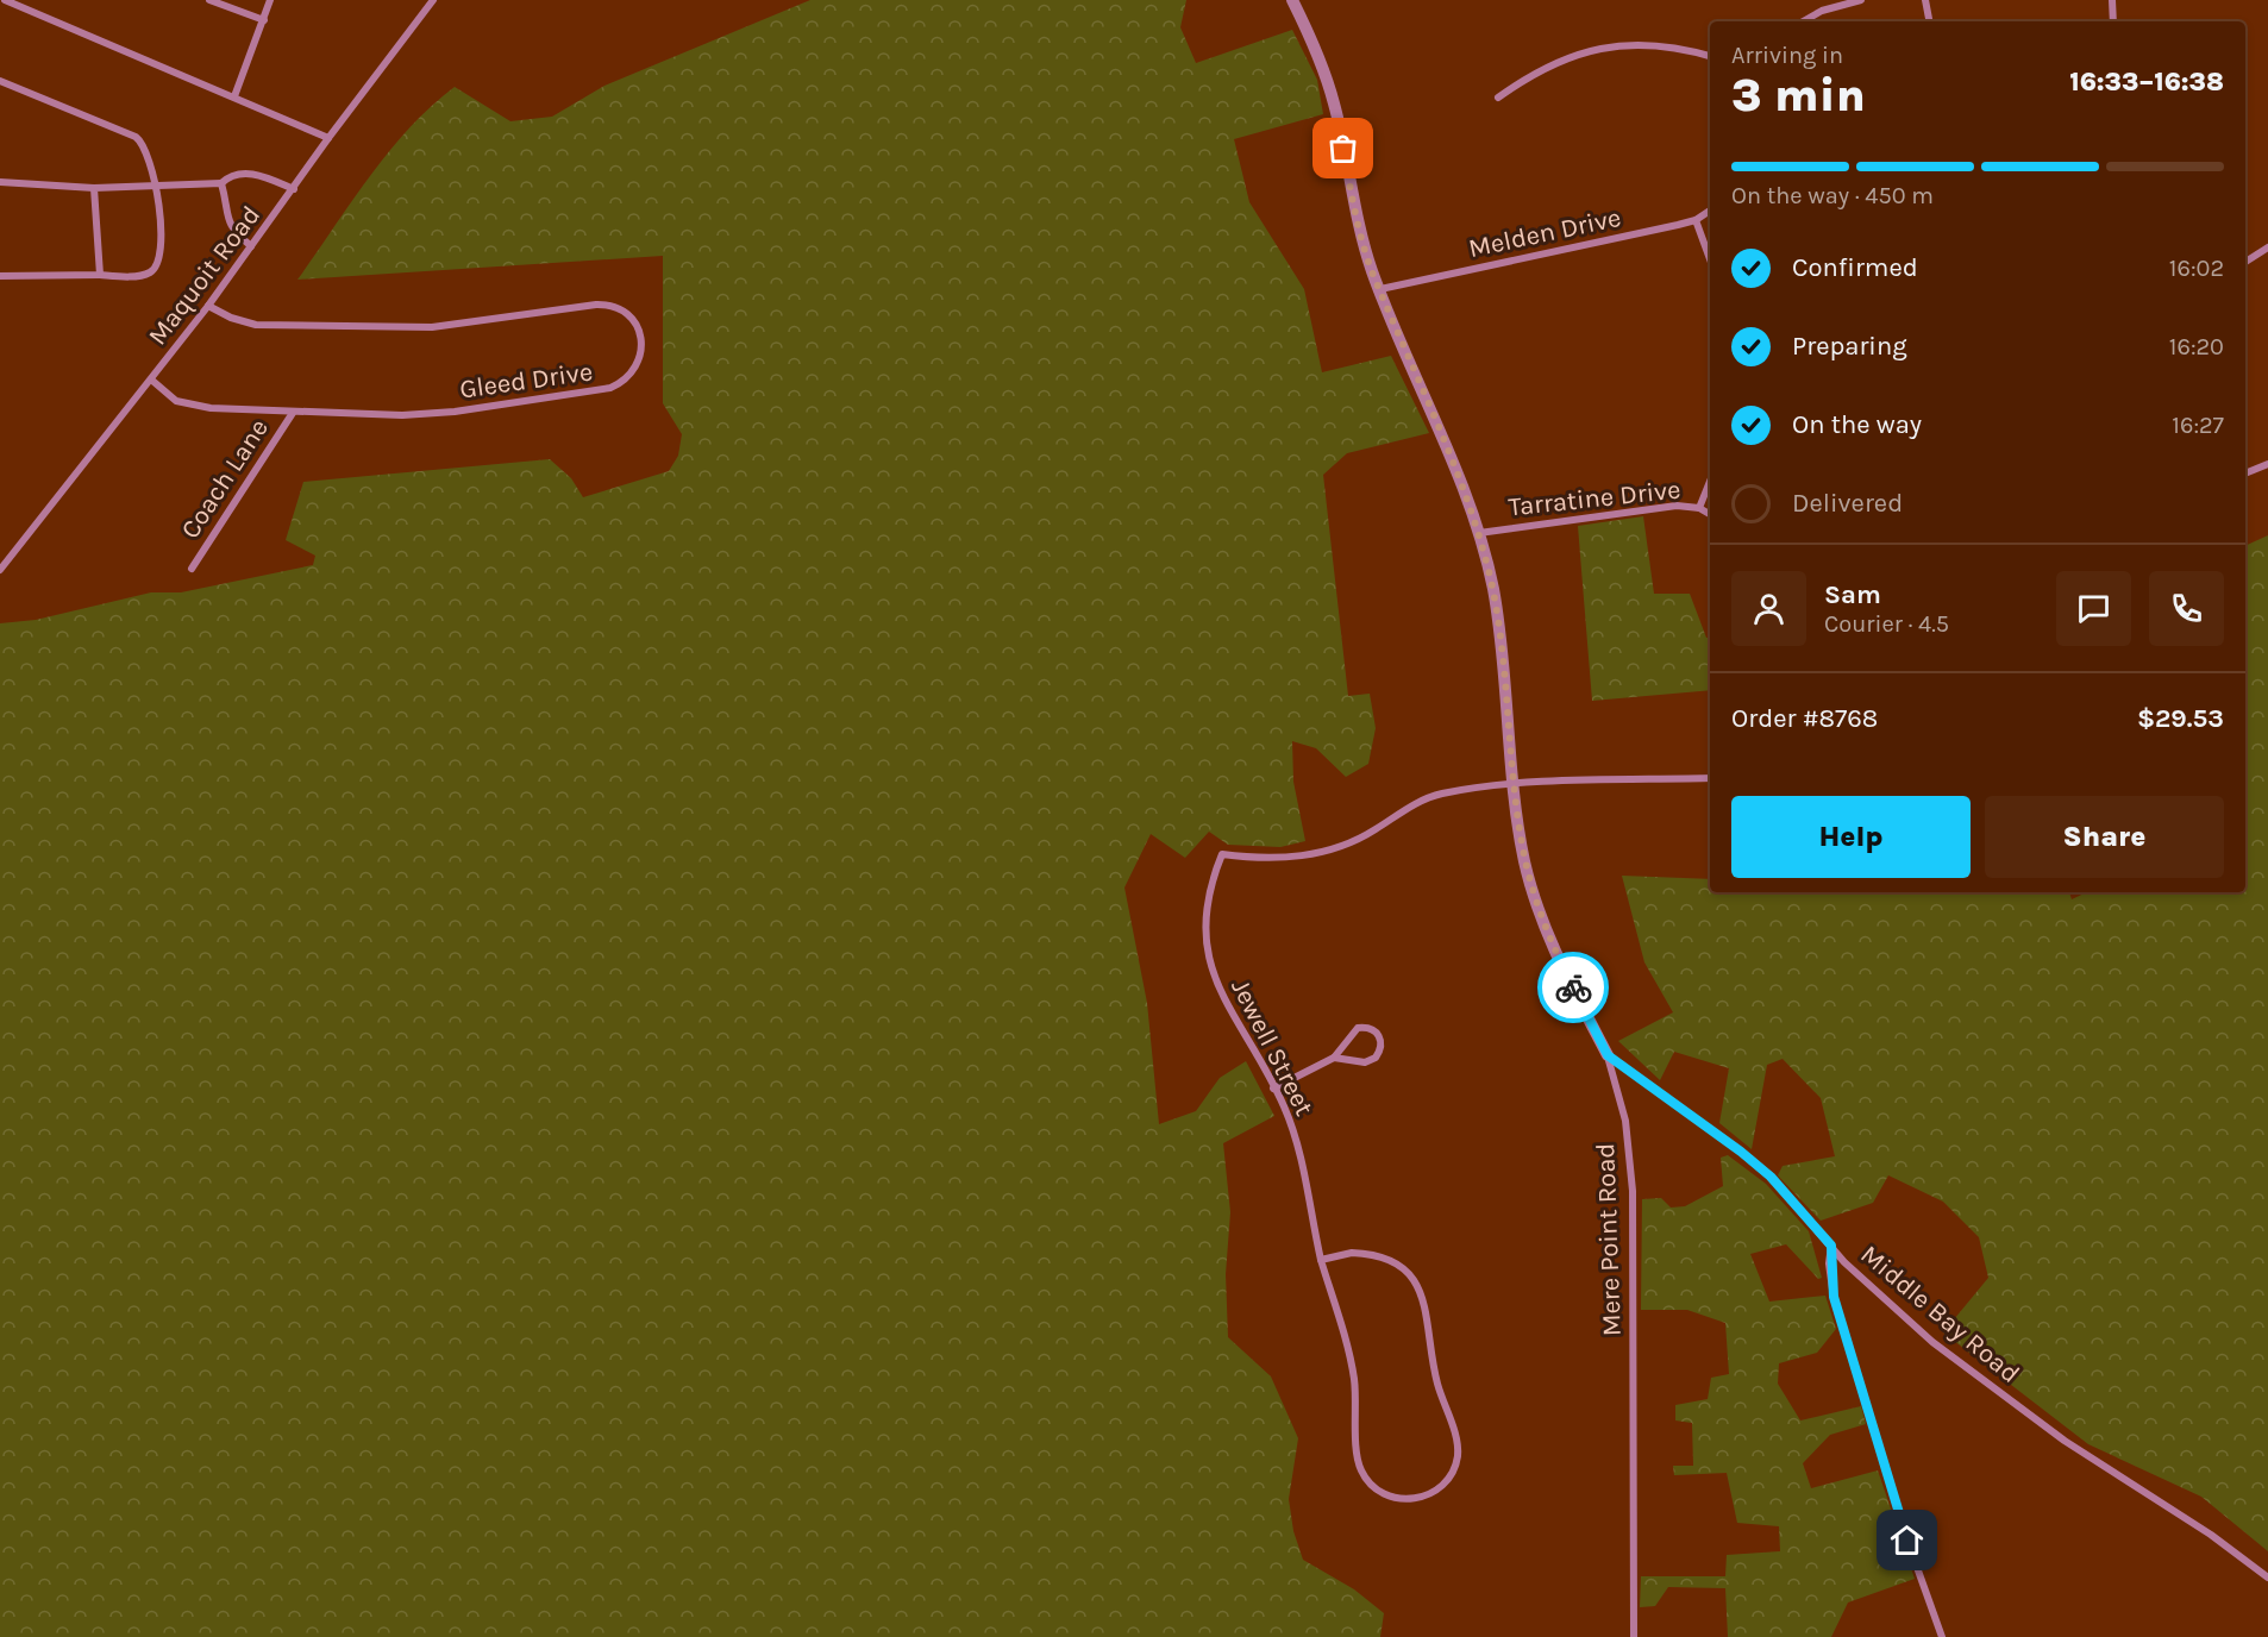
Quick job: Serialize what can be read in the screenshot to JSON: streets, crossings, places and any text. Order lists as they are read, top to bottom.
{
  "streets": {
    "street": [
      "Melden Drive",
      "Maquoit Road",
      "Gleed Drive",
      "Coach Lane",
      "Tarratine Drive",
      "Jewell Street",
      "Mere Point Road",
      "Middle Bay Road"
    ]
  },
  "crossings": [
    ["Melden Drive", "Mere Point Road"],
    ["Maquoit Road", "Gleed Drive"],
    ["Gleed Drive", "Coach Lane"],
    ["Tarratine Drive", "Mere Point Road"],
    ["Jewell Street", "Mere Point Road"],
    ["Mere Point Road", "Middle Bay Road"]
  ],
  "page": {
    "heading": ["3 min", "Arriving in", "16:33–16:38"],
    "panel": [
      "Sam",
      "Courier · 4.5",
      "Order #8768",
      "$29.53"
    ],
    "bar": "On the way · 450 m",
    "list": [
      ["Confirmed", "16:02"],
      ["Preparing", "16:20"],
      ["On the way", "16:27"],
      "Delivered"
    ],
    "buttons": ["Help", "Share"]
  }
}
